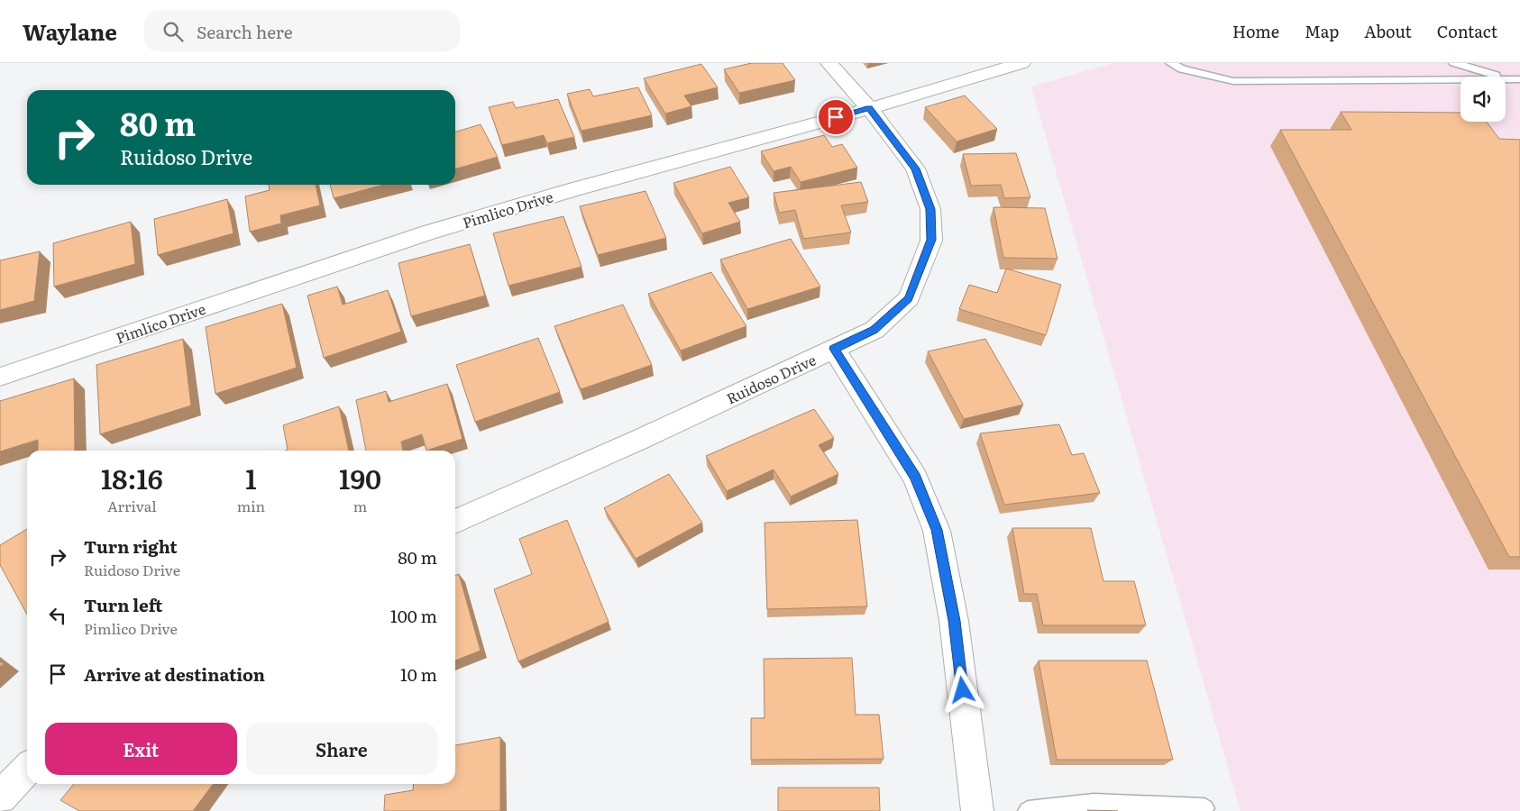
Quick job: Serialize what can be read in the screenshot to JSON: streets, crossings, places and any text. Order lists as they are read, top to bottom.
{
  "streets": {
    "street": ["Pimlico Drive", "Ruidoso Drive"]
  },
  "crossings": [
    ["Pimlico Drive", "Ruidoso Drive"]
  ],
  "page": {
    "header": "Waylane",
    "search": "Search here",
    "nav": [
      "Home",
      "Map",
      "About",
      "Contact"
    ],
    "turn": ["80 m", "Ruidoso Drive"],
    "eta": [
      "18:16",
      "Arrival",
      "1",
      "min",
      "190",
      "m"
    ],
    "list": [
      {
        "name": "Turn right",
        "note": "Ruidoso Drive",
        "value": "80 m"
      },
      {
        "name": "Turn left",
        "note": "Pimlico Drive",
        "value": "100 m"
      },
      {
        "name": "Arrive at destination",
        "value": "10 m"
      }
    ],
    "buttons": ["Exit", "Share"]
  }
}
